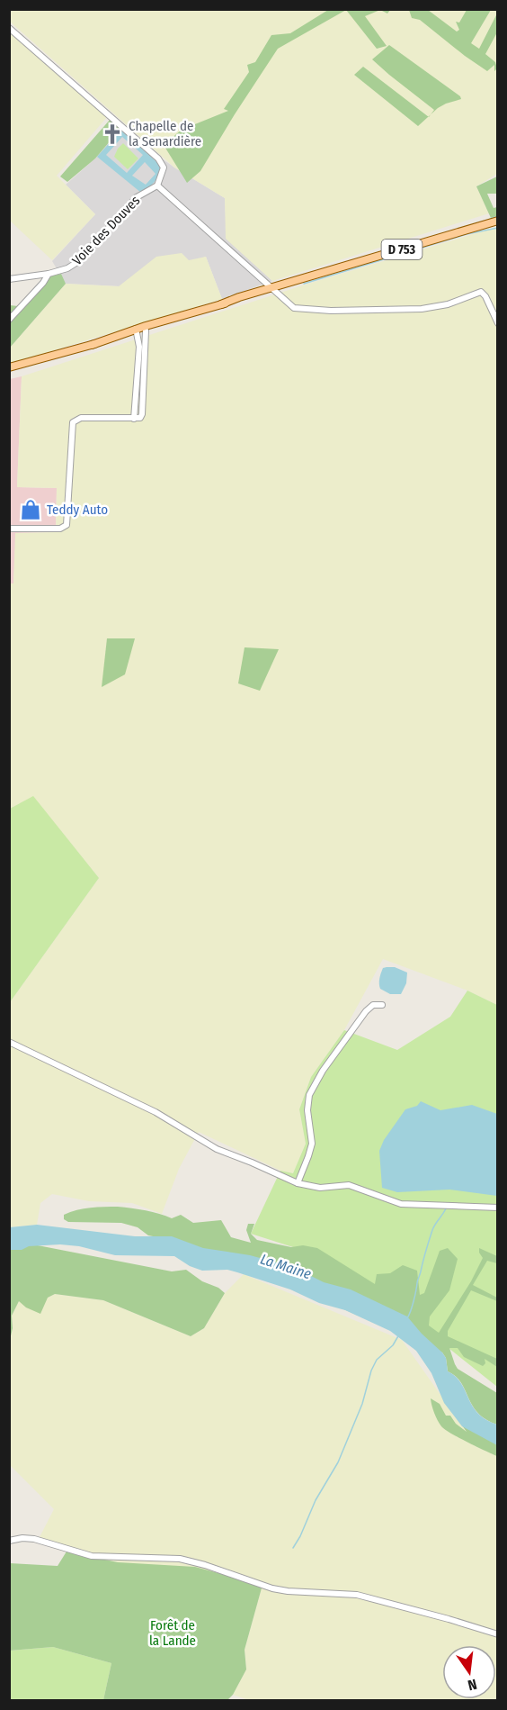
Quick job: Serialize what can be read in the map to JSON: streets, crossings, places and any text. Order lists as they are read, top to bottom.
{
  "streets": {
    "main road": ["D 753"],
    "street": ["Voie des Douves"]
  },
  "water": ["La Maine"],
  "parks": ["Forêt de la Lande"],
  "places": {
    "church": ["Chapelle de la Senardière"],
    "shop": ["Teddy Auto"]
  },
  "north": "bottom"
}
